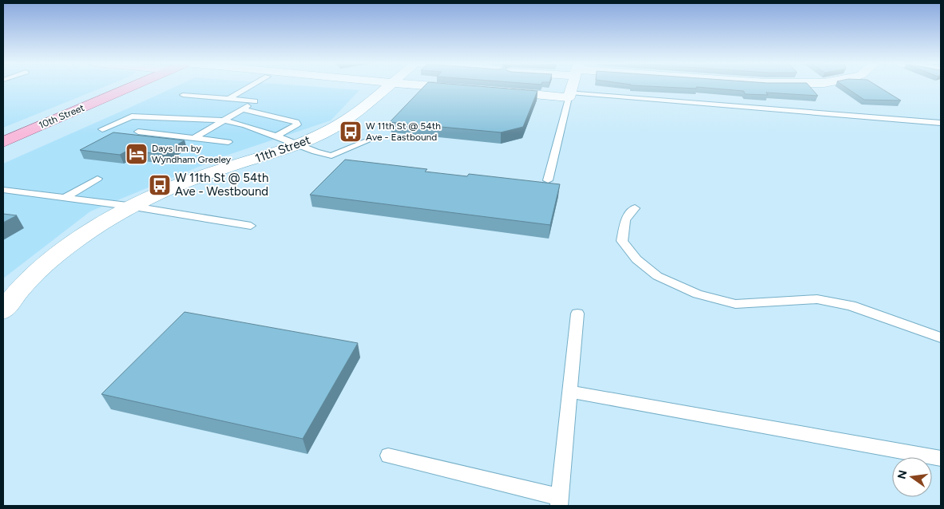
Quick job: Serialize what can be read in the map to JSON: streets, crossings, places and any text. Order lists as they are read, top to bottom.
{
  "streets": {
    "main road": ["10th Street"],
    "street": ["11th Street"]
  },
  "places": {
    "bus stop": ["W 11th St @ 54th Ave - Eastbound", "W 11th St @ 54th Ave - Westbound"],
    "hotel": ["Days Inn by Wyndham Greeley"]
  },
  "north": "left"
}
